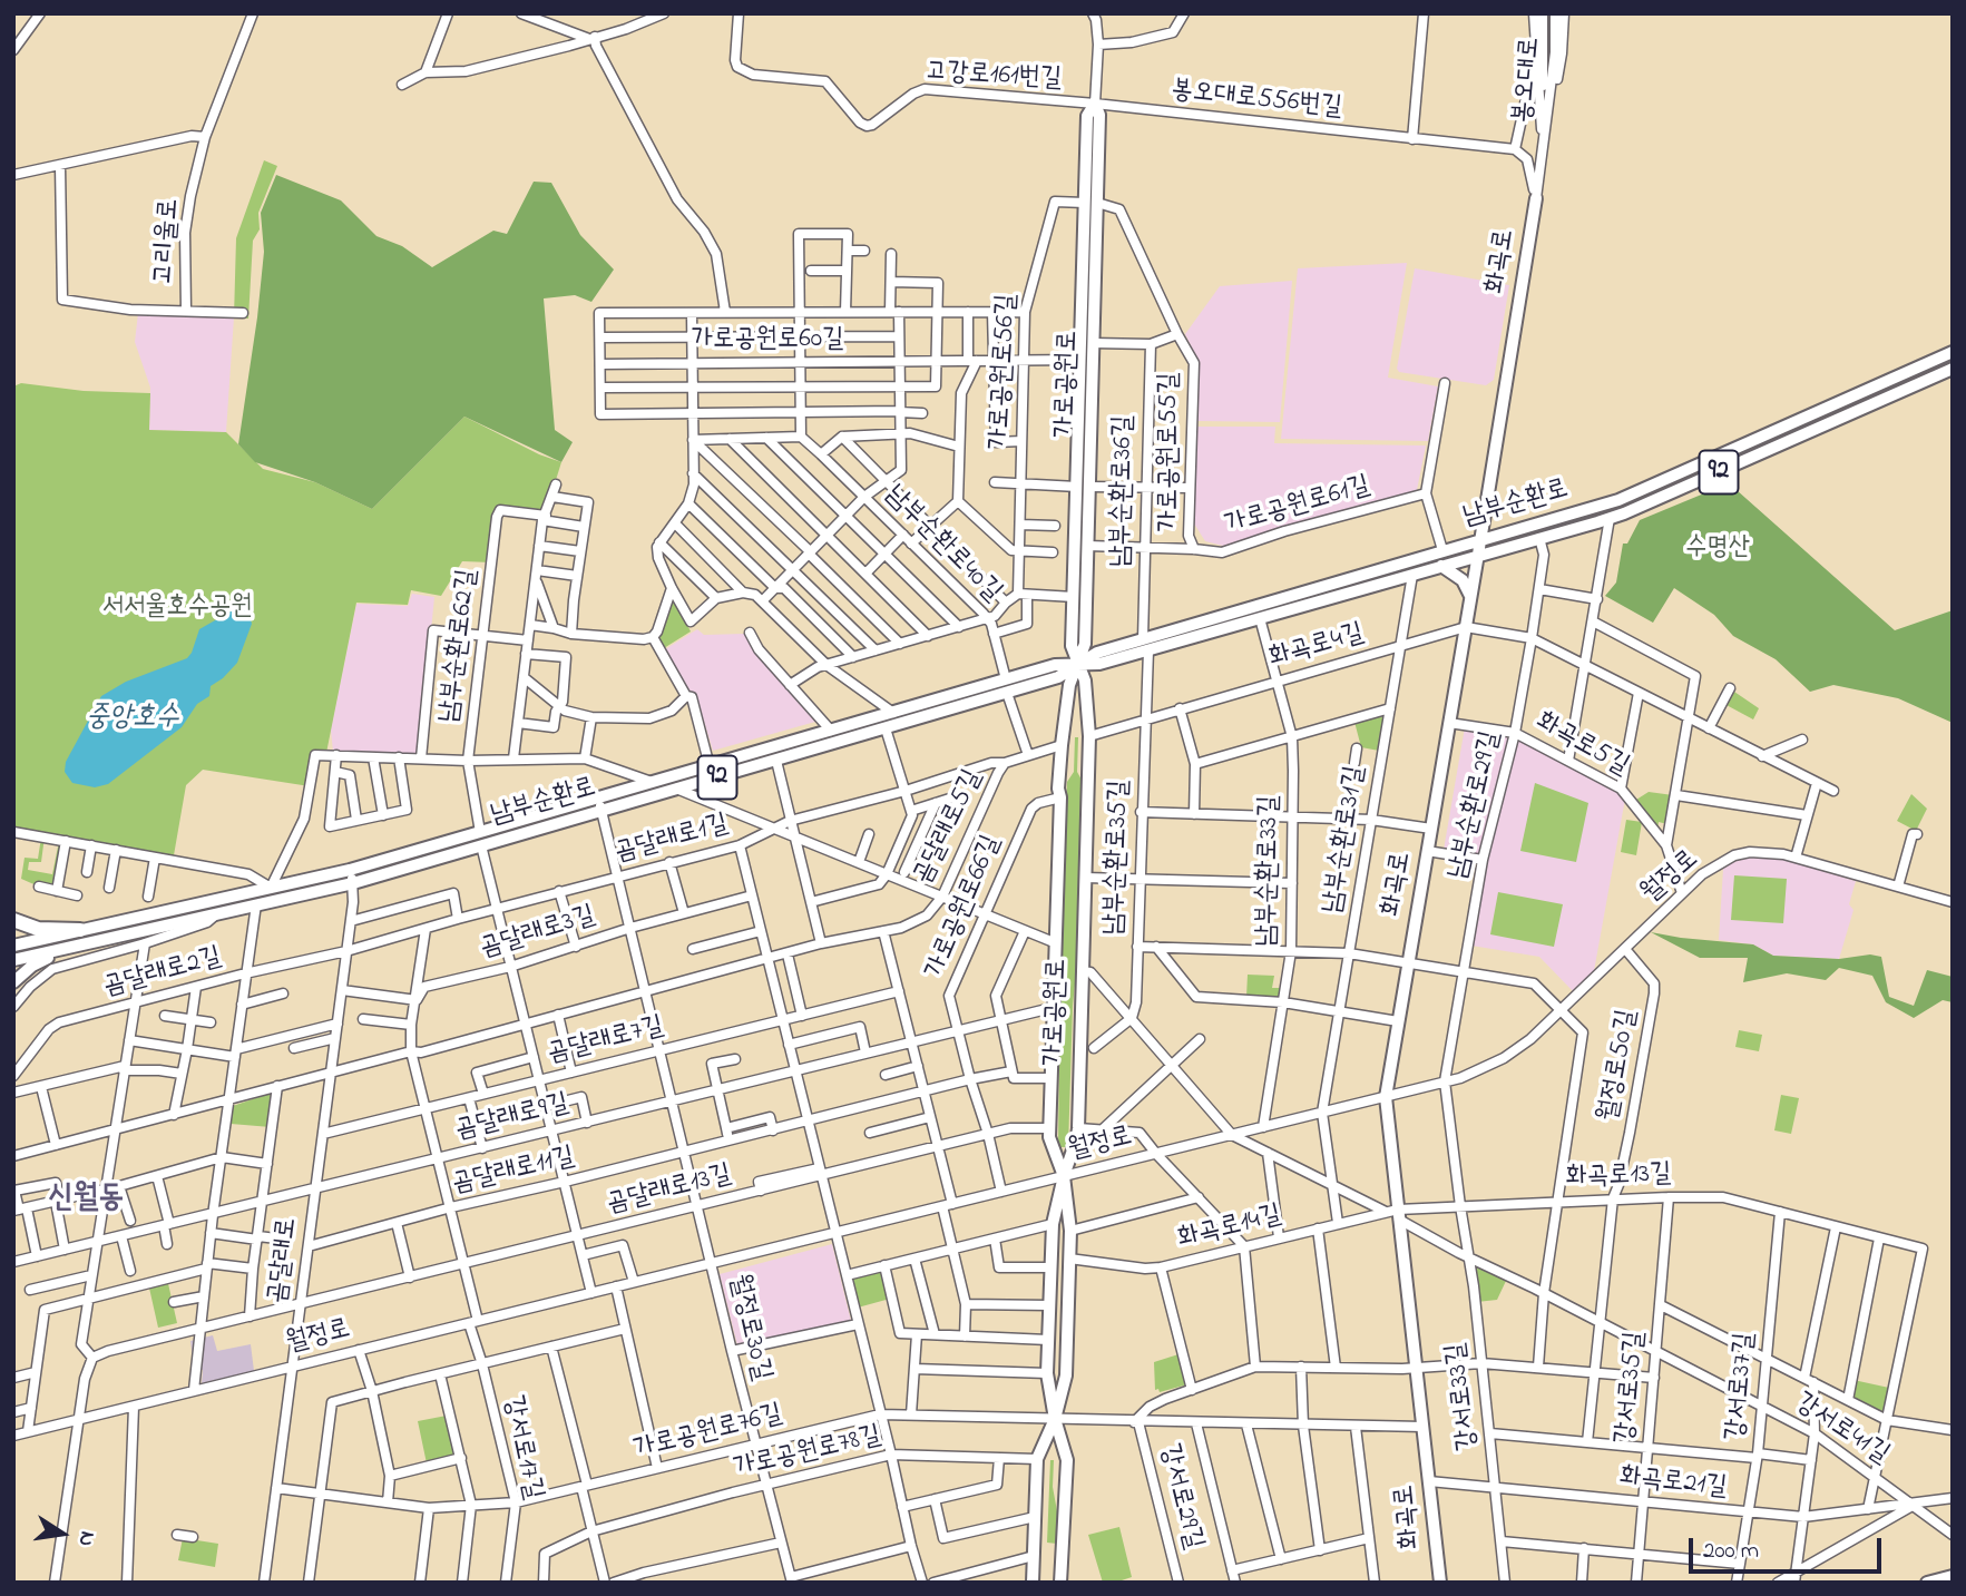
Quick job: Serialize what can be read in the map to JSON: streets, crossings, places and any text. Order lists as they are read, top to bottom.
{
  "streets": {
    "main road": [
      "화곡로",
      "가로공원로",
      "92",
      "남부순환로"
    ],
    "street": [
      "고강로161번길",
      "봉오대로",
      "봉오대로556번길",
      "고리울로",
      "가로공원로60길",
      "가로공원로56길",
      "가로공원로55길",
      "남부순환로36길",
      "가로공원로61길",
      "남부순환로40길",
      "남부순환로62길",
      "화곡로4길",
      "화곡로5길",
      "남부순환로29길",
      "곰달래로5길",
      "곰달래로1길",
      "남부순환로31길",
      "남부순환로35길",
      "남부순환로33길",
      "월정로",
      "가로공원로66길",
      "곰달래로3길",
      "곰달래로2길",
      "곰달래로7길",
      "월정로50길",
      "곰달래로9길",
      "곰달래로11길",
      "화곡로13길",
      "곰달래로13길",
      "화곡로14길",
      "곰달래로",
      "월정로30길",
      "강서로37길",
      "강서로35길",
      "강서로33길",
      "강서로41길",
      "가로공원로76길",
      "강서로17길",
      "가로공원로78길",
      "화곡로21길",
      "강서로29길"
    ]
  },
  "crossings": [
    ["고강로161번길", "봉오대로556번길"],
    ["고강로161번길", "가로공원로"],
    ["봉오대로", "화곡로"],
    ["봉오대로556번길", "가로공원로"],
    ["화곡로", "남부순환로"],
    ["화곡로", "화곡로4길"],
    ["화곡로", "화곡로5길"],
    ["화곡로", "월정로"],
    ["화곡로", "화곡로13길"],
    ["화곡로", "화곡로14길"],
    ["화곡로", "강서로41길"],
    ["화곡로", "가로공원로76길"],
    ["화곡로", "화곡로21길"],
    ["가로공원로60길", "가로공원로56길"],
    ["가로공원로60길", "가로공원로"],
    ["가로공원로56길", "가로공원로"],
    ["가로공원로56길", "가로공원로55길"],
    ["가로공원로56길", "남부순환로40길"],
    ["가로공원로", "가로공원로55길"],
    ["가로공원로", "남부순환로"],
    ["가로공원로", "가로공원로61길"],
    ["가로공원로", "화곡로4길"],
    ["가로공원로", "곰달래로5길"],
    ["가로공원로", "곰달래로1길"],
    ["가로공원로", "월정로"],
    ["가로공원로", "가로공원로66길"],
    ["가로공원로", "곰달래로9길"],
    ["가로공원로", "화곡로14길"],
    ["가로공원로", "가로공원로76길"],
    ["가로공원로", "가로공원로78길"],
    ["가로공원로55길", "가로공원로61길"],
    ["남부순환로36길", "남부순환로"],
    ["남부순환로36길", "가로공원로61길"],
    ["남부순환로36길", "남부순환로35길"],
    ["남부순환로", "남부순환로40길"],
    ["남부순환로", "남부순환로62길"],
    ["남부순환로", "남부순환로29길"],
    ["남부순환로", "남부순환로31길"],
    ["남부순환로", "남부순환로35길"],
    ["남부순환로", "남부순환로33길"],
    ["남부순환로", "곰달래로"],
    ["남부순환로", "월정로30길"],
    ["남부순환로40길", "곰달래로5길"],
    ["남부순환로62길", "곰달래로5길"],
    ["남부순환로62길", "곰달래로1길"],
    ["남부순환로62길", "월정로"],
    ["남부순환로62길", "곰달래로3길"],
    ["남부순환로62길", "곰달래로7길"],
    ["남부순환로62길", "곰달래로9길"],
    ["남부순환로62길", "곰달래로11길"],
    ["남부순환로62길", "곰달래로13길"],
    ["화곡로4길", "남부순환로31길"],
    ["화곡로4길", "남부순환로35길"],
    ["화곡로4길", "남부순환로33길"],
    ["화곡로5길", "남부순환로29길"],
    ["화곡로5길", "월정로"],
    ["남부순환로29길", "월정로"],
    ["남부순환로29길", "화곡로13길"],
    ["남부순환로29길", "강서로33길"],
    ["곰달래로5길", "곰달래로1길"],
    ["곰달래로5길", "곰달래로"],
    ["곰달래로5길", "월정로30길"],
    ["곰달래로5길", "강서로17길"],
    ["곰달래로1길", "곰달래로2길"],
    ["곰달래로1길", "곰달래로"],
    ["곰달래로1길", "월정로30길"],
    ["남부순환로31길", "월정로"],
    ["남부순환로31길", "화곡로14길"],
    ["남부순환로31길", "강서로41길"],
    ["남부순환로33길", "월정로"],
    ["월정로", "가로공원로66길"],
    ["월정로", "월정로50길"],
    ["월정로", "곰달래로"],
    ["월정로", "월정로30길"],
    ["월정로", "강서로41길"],
    ["월정로", "강서로17길"],
    ["가로공원로66길", "곰달래로9길"],
    ["가로공원로66길", "곰달래로11길"],
    ["곰달래로3길", "월정로30길"],
    ["곰달래로2길", "곰달래로"],
    ["곰달래로7길", "곰달래로"],
    ["곰달래로7길", "월정로30길"],
    ["곰달래로7길", "강서로17길"],
    ["월정로50길", "화곡로13길"],
    ["월정로50길", "강서로41길"],
    ["곰달래로9길", "곰달래로"],
    ["곰달래로9길", "월정로30길"],
    ["곰달래로9길", "강서로17길"],
    ["곰달래로11길", "곰달래로"],
    ["곰달래로11길", "월정로30길"],
    ["곰달래로11길", "강서로17길"],
    ["화곡로13길", "화곡로14길"],
    ["화곡로13길", "강서로37길"],
    ["화곡로13길", "강서로35길"],
    ["화곡로13길", "강서로33길"],
    ["화곡로13길", "강서로41길"],
    ["화곡로13길", "화곡로21길"],
    ["곰달래로13길", "곰달래로"],
    ["곰달래로13길", "월정로30길"],
    ["곰달래로13길", "강서로17길"],
    ["화곡로14길", "강서로41길"],
    ["곰달래로", "가로공원로76길"],
    ["월정로30길", "가로공원로76길"],
    ["월정로30길", "가로공원로78길"],
    ["강서로37길", "강서로41길"],
    ["강서로37길", "화곡로21길"],
    ["강서로35길", "강서로41길"],
    ["강서로35길", "화곡로21길"],
    ["강서로33길", "강서로41길"],
    ["강서로33길", "화곡로21길"],
    ["강서로41길", "화곡로21길"],
    ["가로공원로76길", "강서로17길"],
    ["가로공원로76길", "강서로29길"]
  ],
  "districts": ["신월동"],
  "water": ["중앙호수"],
  "parks": ["수명산", "서서울호수공원"],
  "scale_bar": "200 m",
  "north": "right"
}
